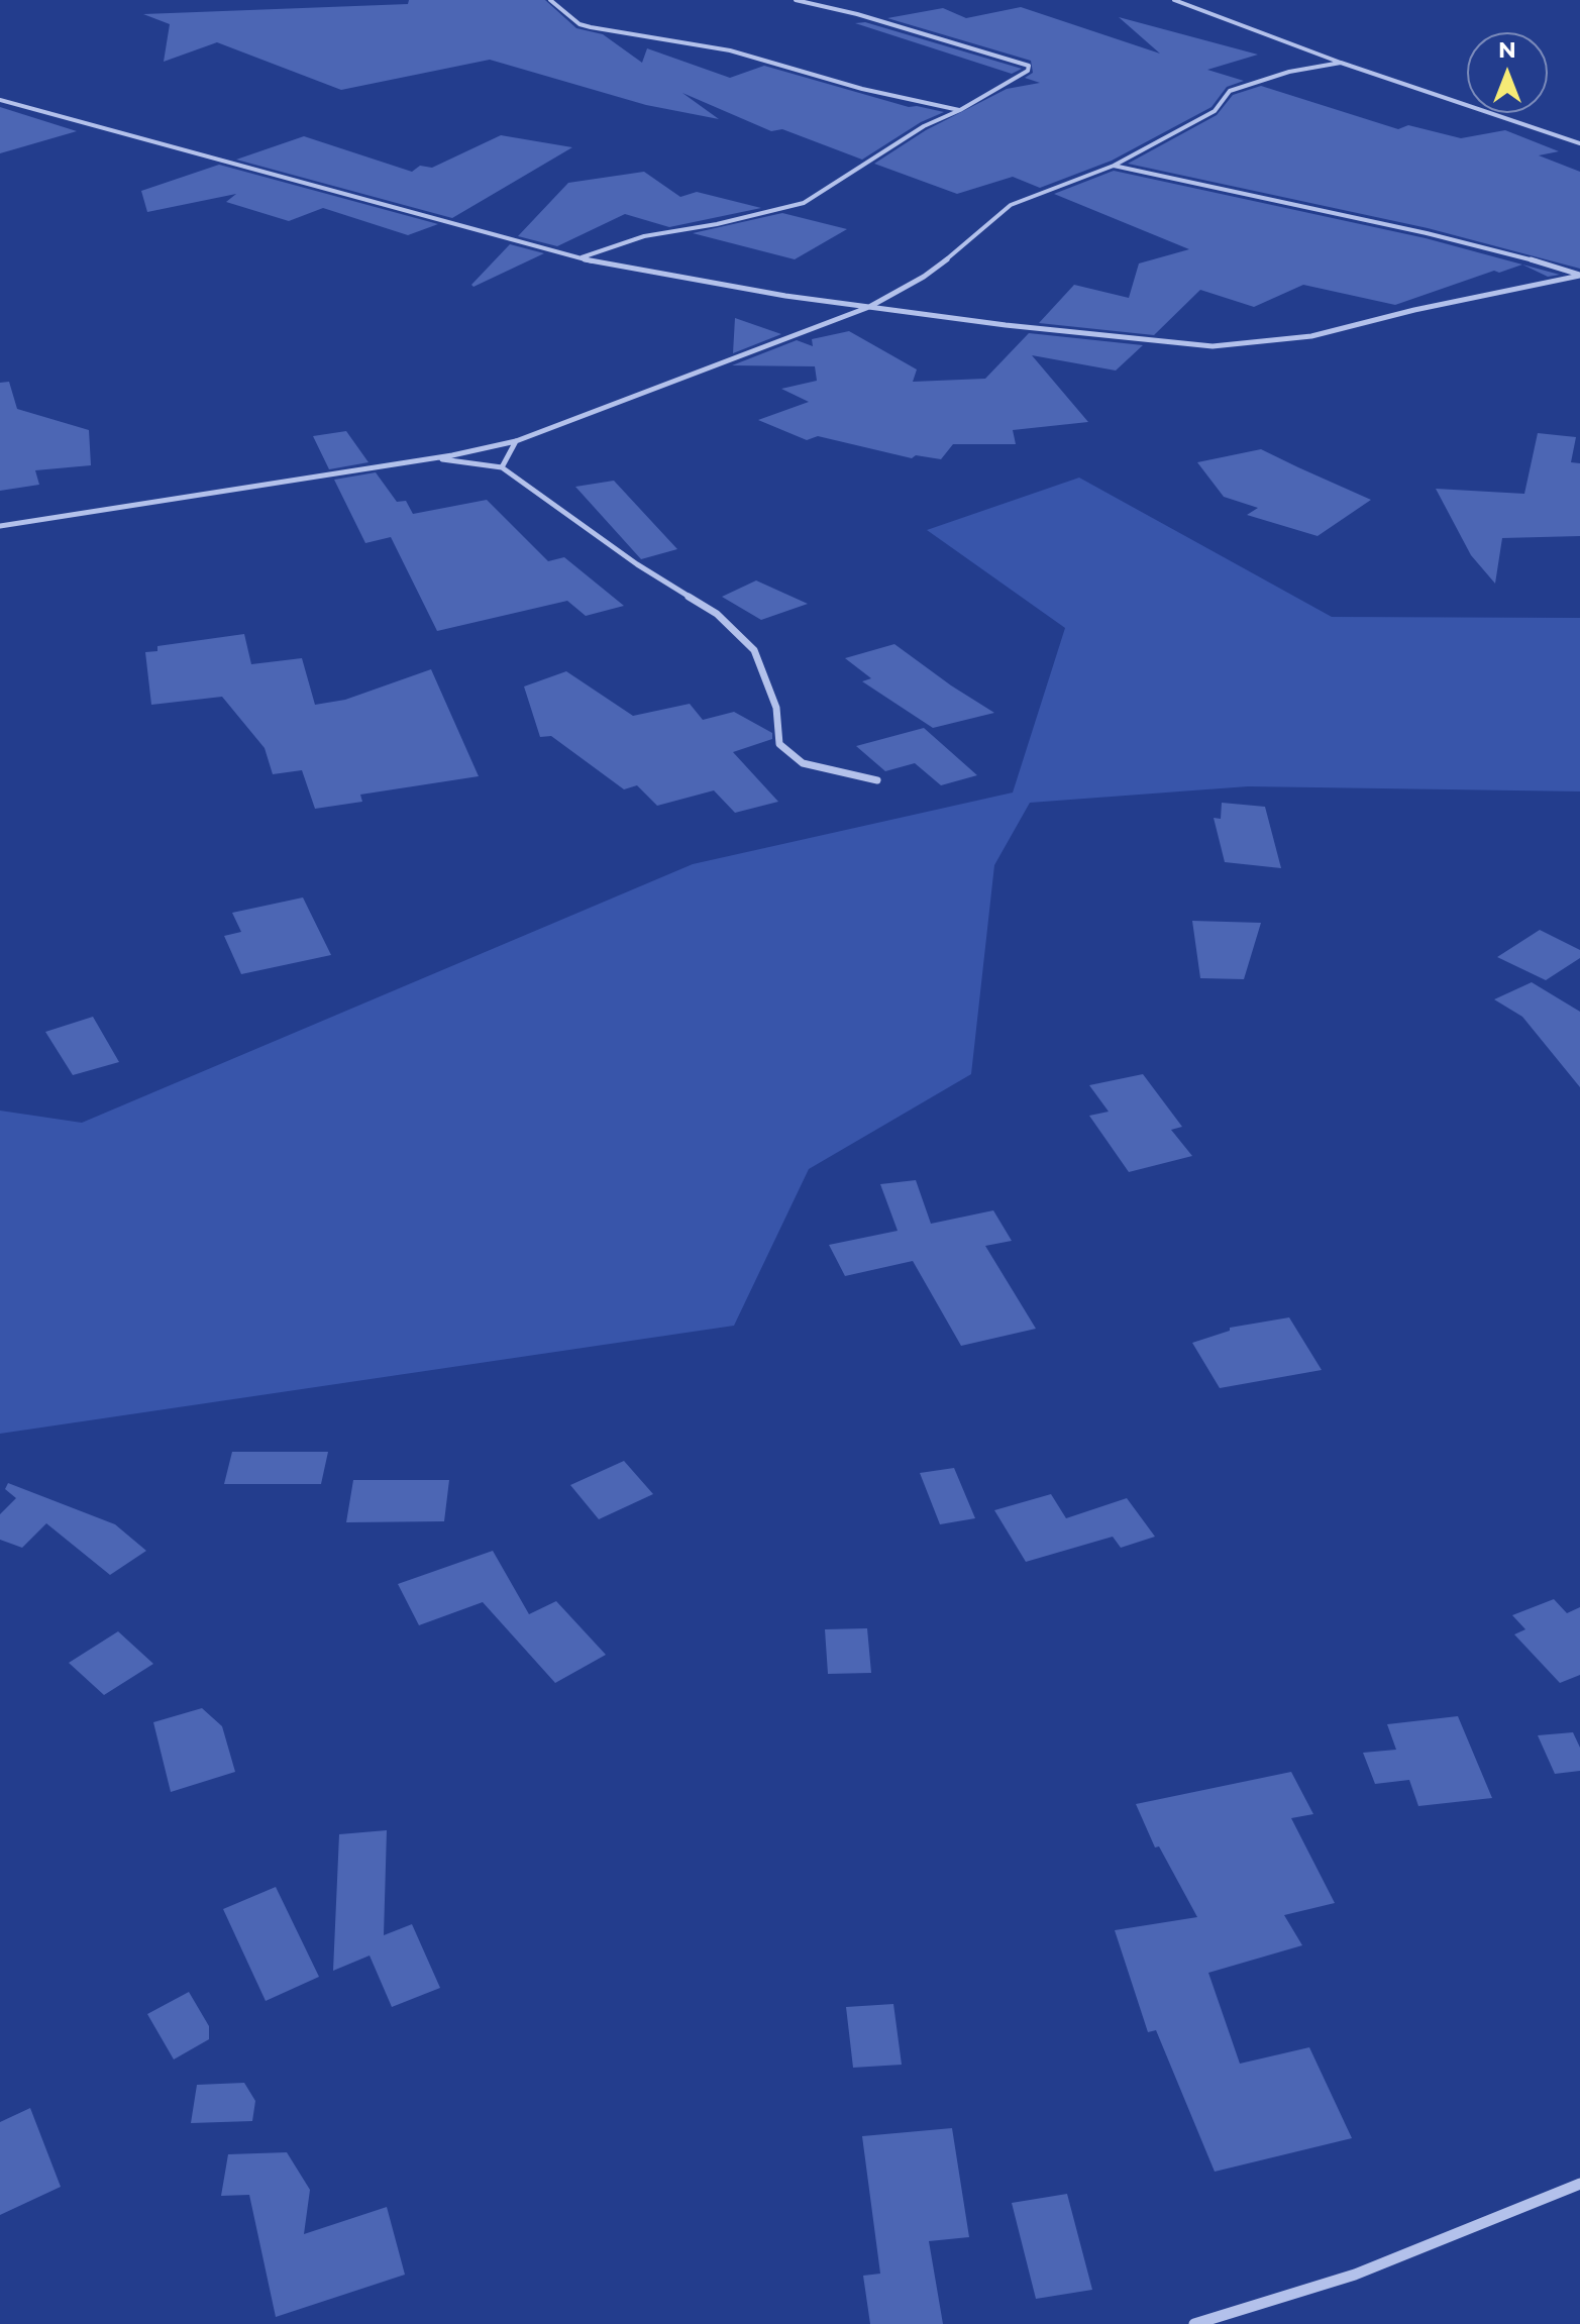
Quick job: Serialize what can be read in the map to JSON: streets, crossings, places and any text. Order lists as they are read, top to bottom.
{
  "north": "top"
}
